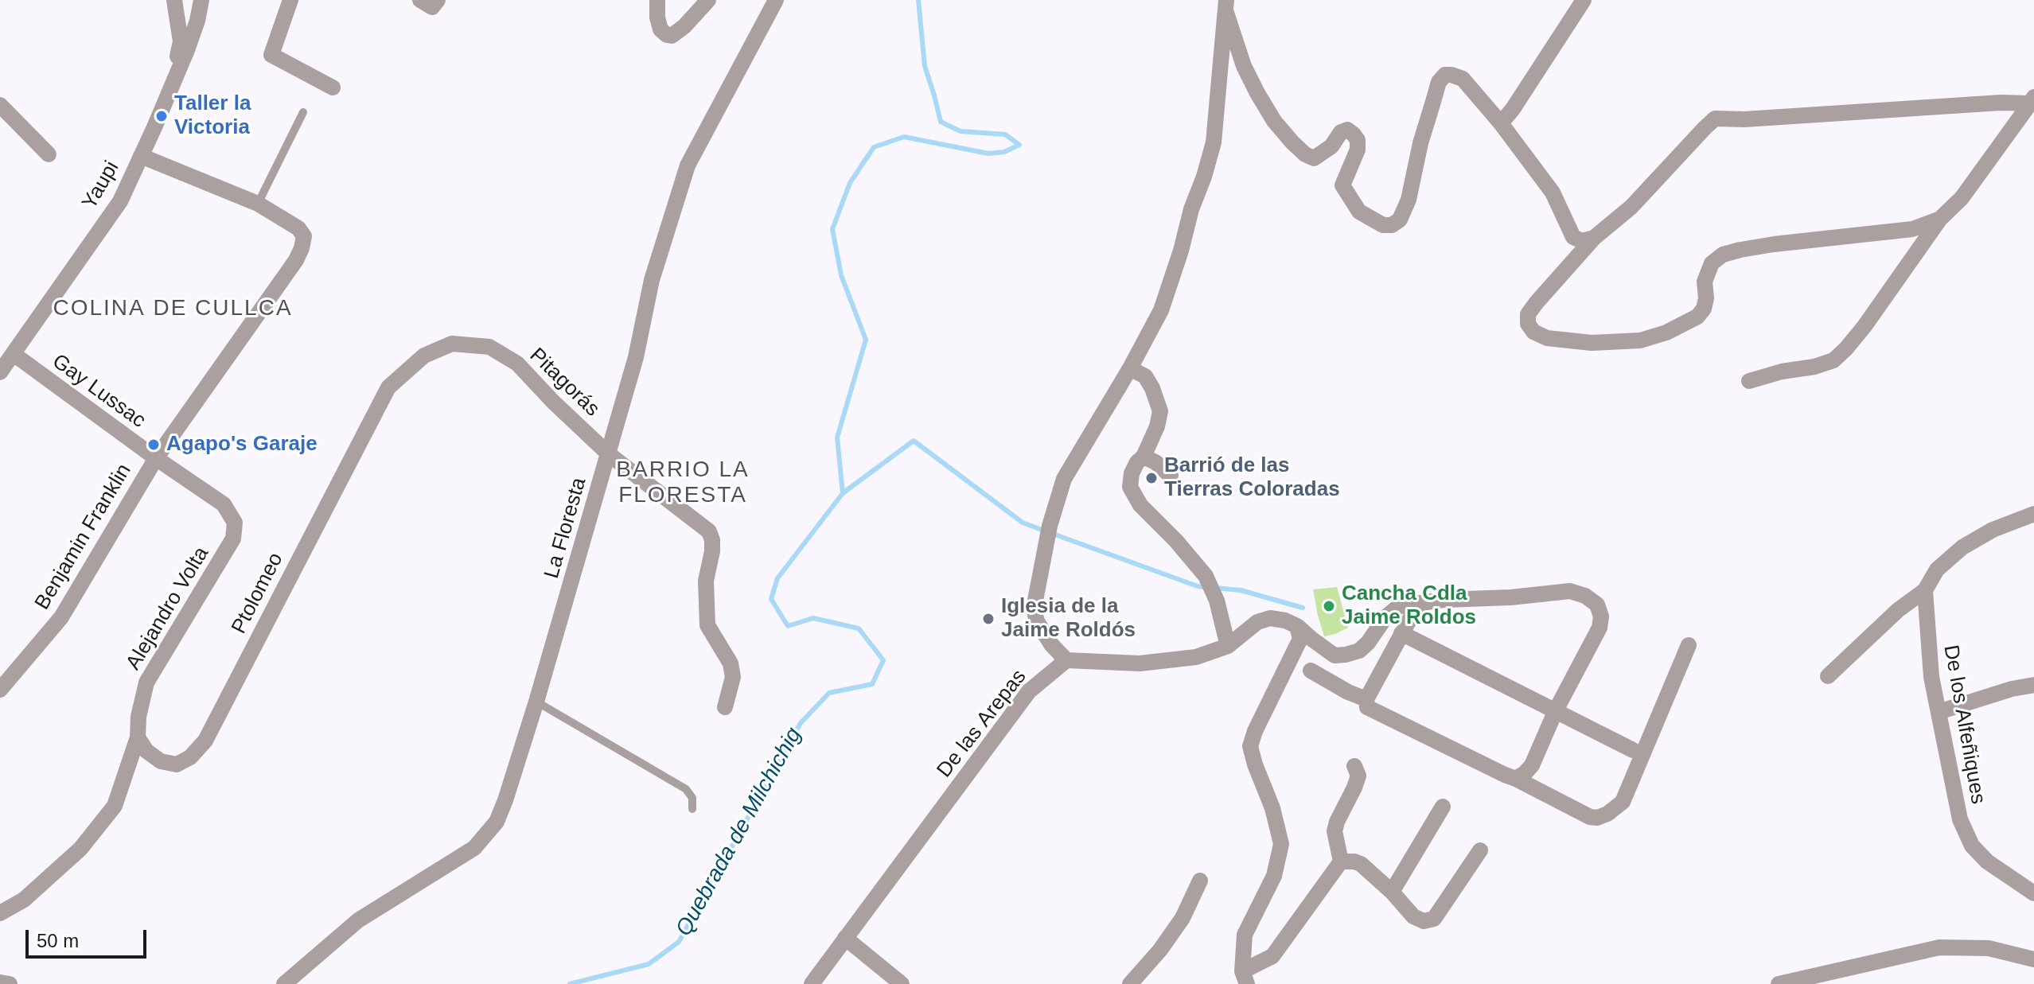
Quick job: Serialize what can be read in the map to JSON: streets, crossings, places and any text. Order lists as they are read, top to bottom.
{
  "streets": {
    "street": [
      "Yaupi",
      "Pitagorás",
      "Gay Lussac",
      "La Floresta",
      "Benjamin Franklin",
      "Ptolomeo",
      "Alejandro Volta",
      "De las Arepas",
      "De los Alfeñiques"
    ]
  },
  "crossings": [
    ["Yaupi", "Gay Lussac"],
    ["Yaupi", "Benjamin Franklin"],
    ["Pitagorás", "La Floresta"],
    ["Pitagorás", "Ptolomeo"],
    ["Gay Lussac", "Benjamin Franklin"],
    ["Gay Lussac", "Alejandro Volta"],
    ["Ptolomeo", "Alejandro Volta"]
  ],
  "districts": ["COLINA DE CULLCA", "BARRIO LA FLORESTA"],
  "water": ["Quebrada de Milchichig"],
  "places": [
    "Taller la Victoria",
    "Agapo's Garaje",
    "Barrió de las Tierras Coloradas",
    "Cancha Cdla Jaime Roldos",
    "Iglesia de la Jaime Roldós"
  ],
  "scale_bar": "50 m"
}
